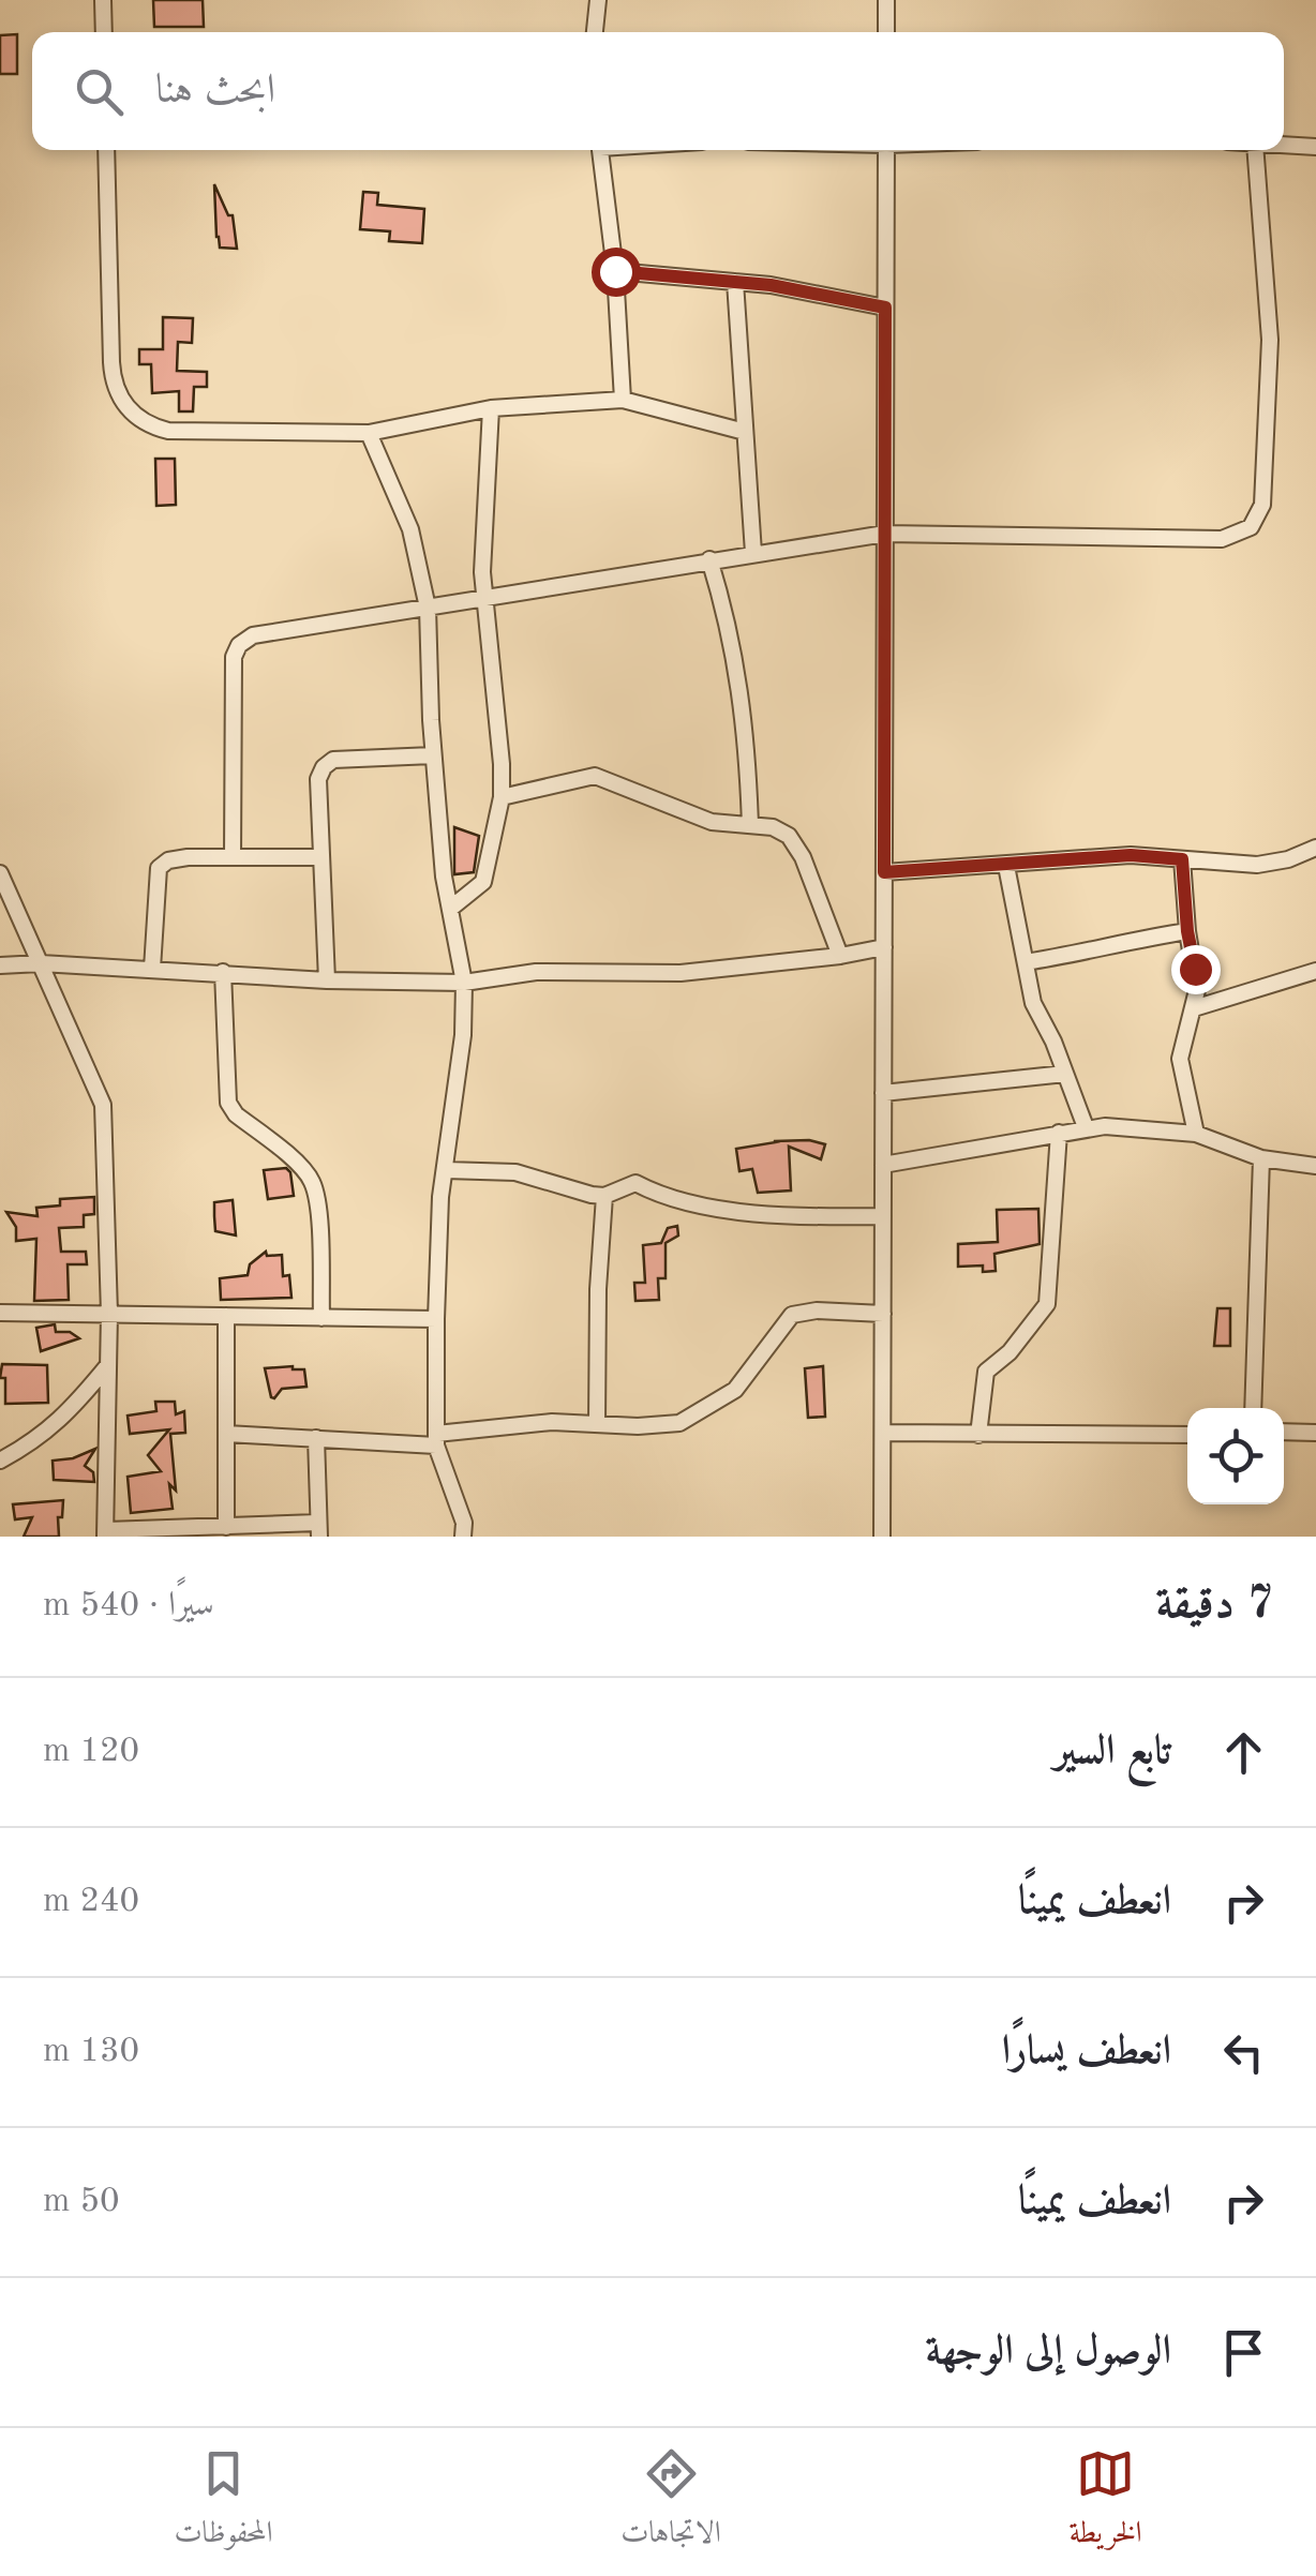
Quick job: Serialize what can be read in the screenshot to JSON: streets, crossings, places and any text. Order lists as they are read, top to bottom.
{
  "page": {
    "search": "ابحث هنا",
    "heading": ["7 دقيقة", "سيرًا · 540 m"],
    "list": [
      ["تابع السير", "120 m"],
      ["انعطف يمينًا", "240 m"],
      ["انعطف يسارًا", "130 m"],
      ["انعطف يمينًا", "50 m"],
      "الوصول إلى الوجهة"
    ],
    "nav": ["الخريطة", "الاتجاهات", "المحفوظات"]
  }
}
